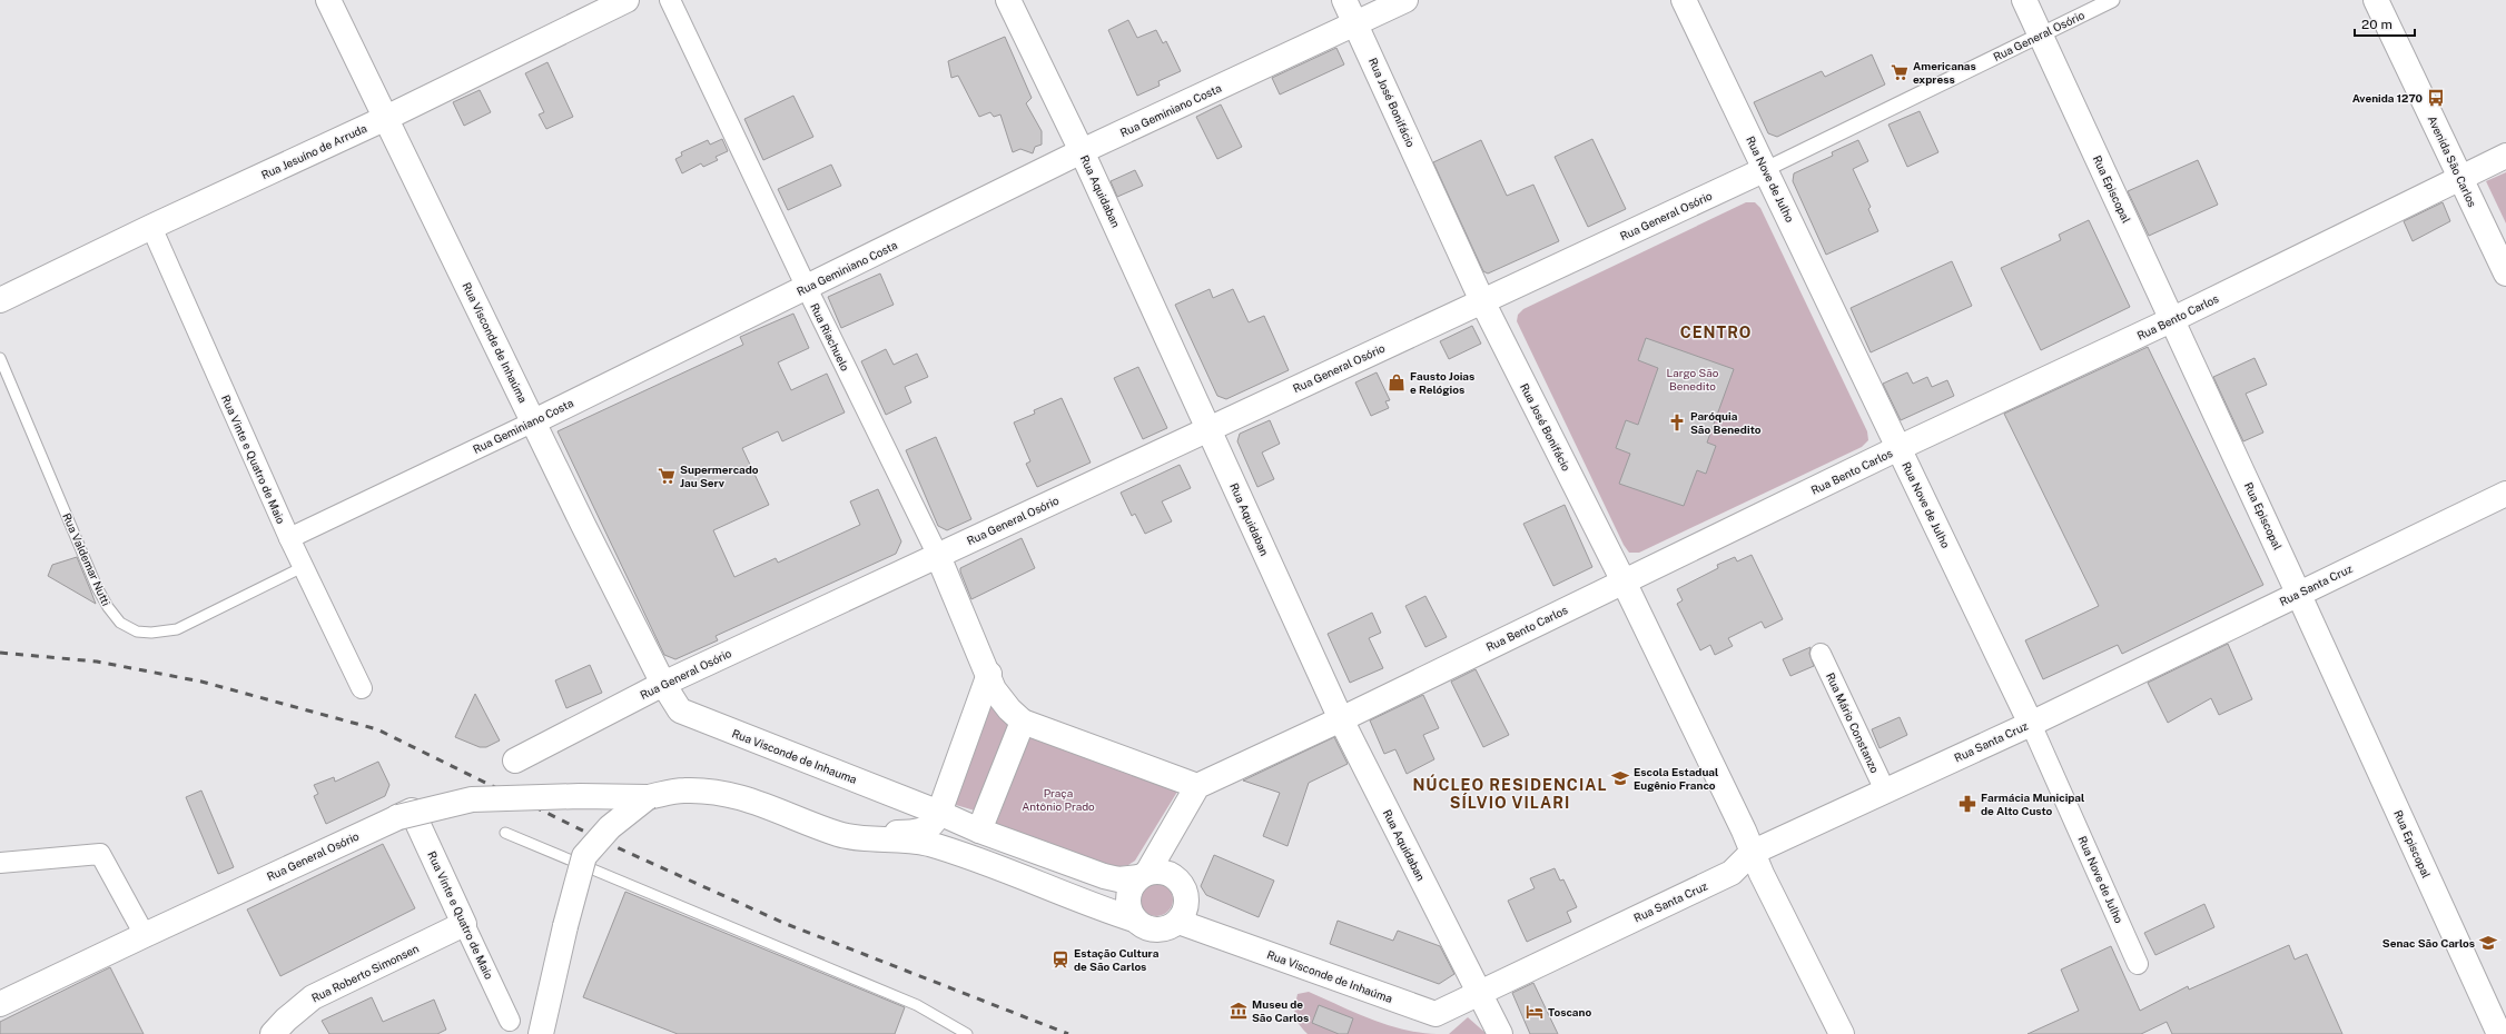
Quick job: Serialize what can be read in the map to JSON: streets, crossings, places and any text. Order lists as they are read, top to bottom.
{
  "streets": {
    "street": [
      "Rua General Osório",
      "Rua José Bonifácio",
      "Rua Geminiano Costa",
      "Rua Jesuíno de Arruda",
      "Avenida São Carlos",
      "Rua Nove de Julho",
      "Rua Episcopal",
      "Rua Aquidaban",
      "Rua Bento Carlos",
      "Rua Riachuelo",
      "Rua Visconde de Inhaúma",
      "Rua Vinte e Quatro de Maio",
      "Rua Santa Cruz",
      "Rua Mário Constanzo",
      "Rua Visconde de Inhauma",
      "Rua Roberto Simonsen"
    ],
    "lane": ["Rua Valdemar Nutti"]
  },
  "crossings": [
    ["Rua General Osório", "Rua José Bonifácio"],
    ["Rua General Osório", "Rua Nove de Julho"],
    ["Rua General Osório", "Rua Episcopal"],
    ["Rua General Osório", "Rua Aquidaban"],
    ["Rua General Osório", "Rua Riachuelo"],
    ["Rua General Osório", "Rua Visconde de Inhaúma"],
    ["Rua General Osório", "Rua Vinte e Quatro de Maio"],
    ["Rua General Osório", "Rua Visconde de Inhauma"],
    ["Rua José Bonifácio", "Rua Geminiano Costa"],
    ["Rua José Bonifácio", "Rua Bento Carlos"],
    ["Rua José Bonifácio", "Rua Santa Cruz"],
    ["Rua Geminiano Costa", "Rua Aquidaban"],
    ["Rua Geminiano Costa", "Rua Riachuelo"],
    ["Rua Geminiano Costa", "Rua Visconde de Inhaúma"],
    ["Rua Geminiano Costa", "Rua Vinte e Quatro de Maio"],
    ["Rua Jesuíno de Arruda", "Rua Visconde de Inhaúma"],
    ["Rua Jesuíno de Arruda", "Rua Vinte e Quatro de Maio"],
    ["Avenida São Carlos", "Rua Bento Carlos"],
    ["Rua Nove de Julho", "Rua Bento Carlos"],
    ["Rua Nove de Julho", "Rua Santa Cruz"],
    ["Rua Episcopal", "Rua Bento Carlos"],
    ["Rua Episcopal", "Rua Santa Cruz"],
    ["Rua Aquidaban", "Rua Bento Carlos"],
    ["Rua Aquidaban", "Rua Visconde de Inhaúma"],
    ["Rua Aquidaban", "Rua Santa Cruz"],
    ["Rua Visconde de Inhaúma", "Rua Santa Cruz"],
    ["Rua Visconde de Inhaúma", "Rua Visconde de Inhauma"],
    ["Rua Vinte e Quatro de Maio", "Rua Valdemar Nutti"],
    ["Rua Vinte e Quatro de Maio", "Rua Roberto Simonsen"],
    ["Rua Santa Cruz", "Rua Mário Constanzo"]
  ],
  "districts": ["CENTRO", "NÚCLEO RESIDENCIAL SÍLVIO VILARI"],
  "parks": ["Largo São Benedito", "Praça Antônio Prado"],
  "places": {
    "supermarket": ["Americanas express", "Supermercado Jau Serv"],
    "bus stop": ["Avenida 1270"],
    "shop": ["Fausto Joias e Relógios"],
    "church": ["Paróquia São Benedito"],
    "school or university": ["Escola Estadual Eugênio Franco", "Senac São Carlos"],
    "pharmacy": ["Farmácia Municipal de Alto Custo"],
    "station": ["Estação Cultura de São Carlos"],
    "museum": ["Museu de São Carlos"],
    "hotel": ["Toscano"]
  },
  "scale_bar": "20 m"
}
